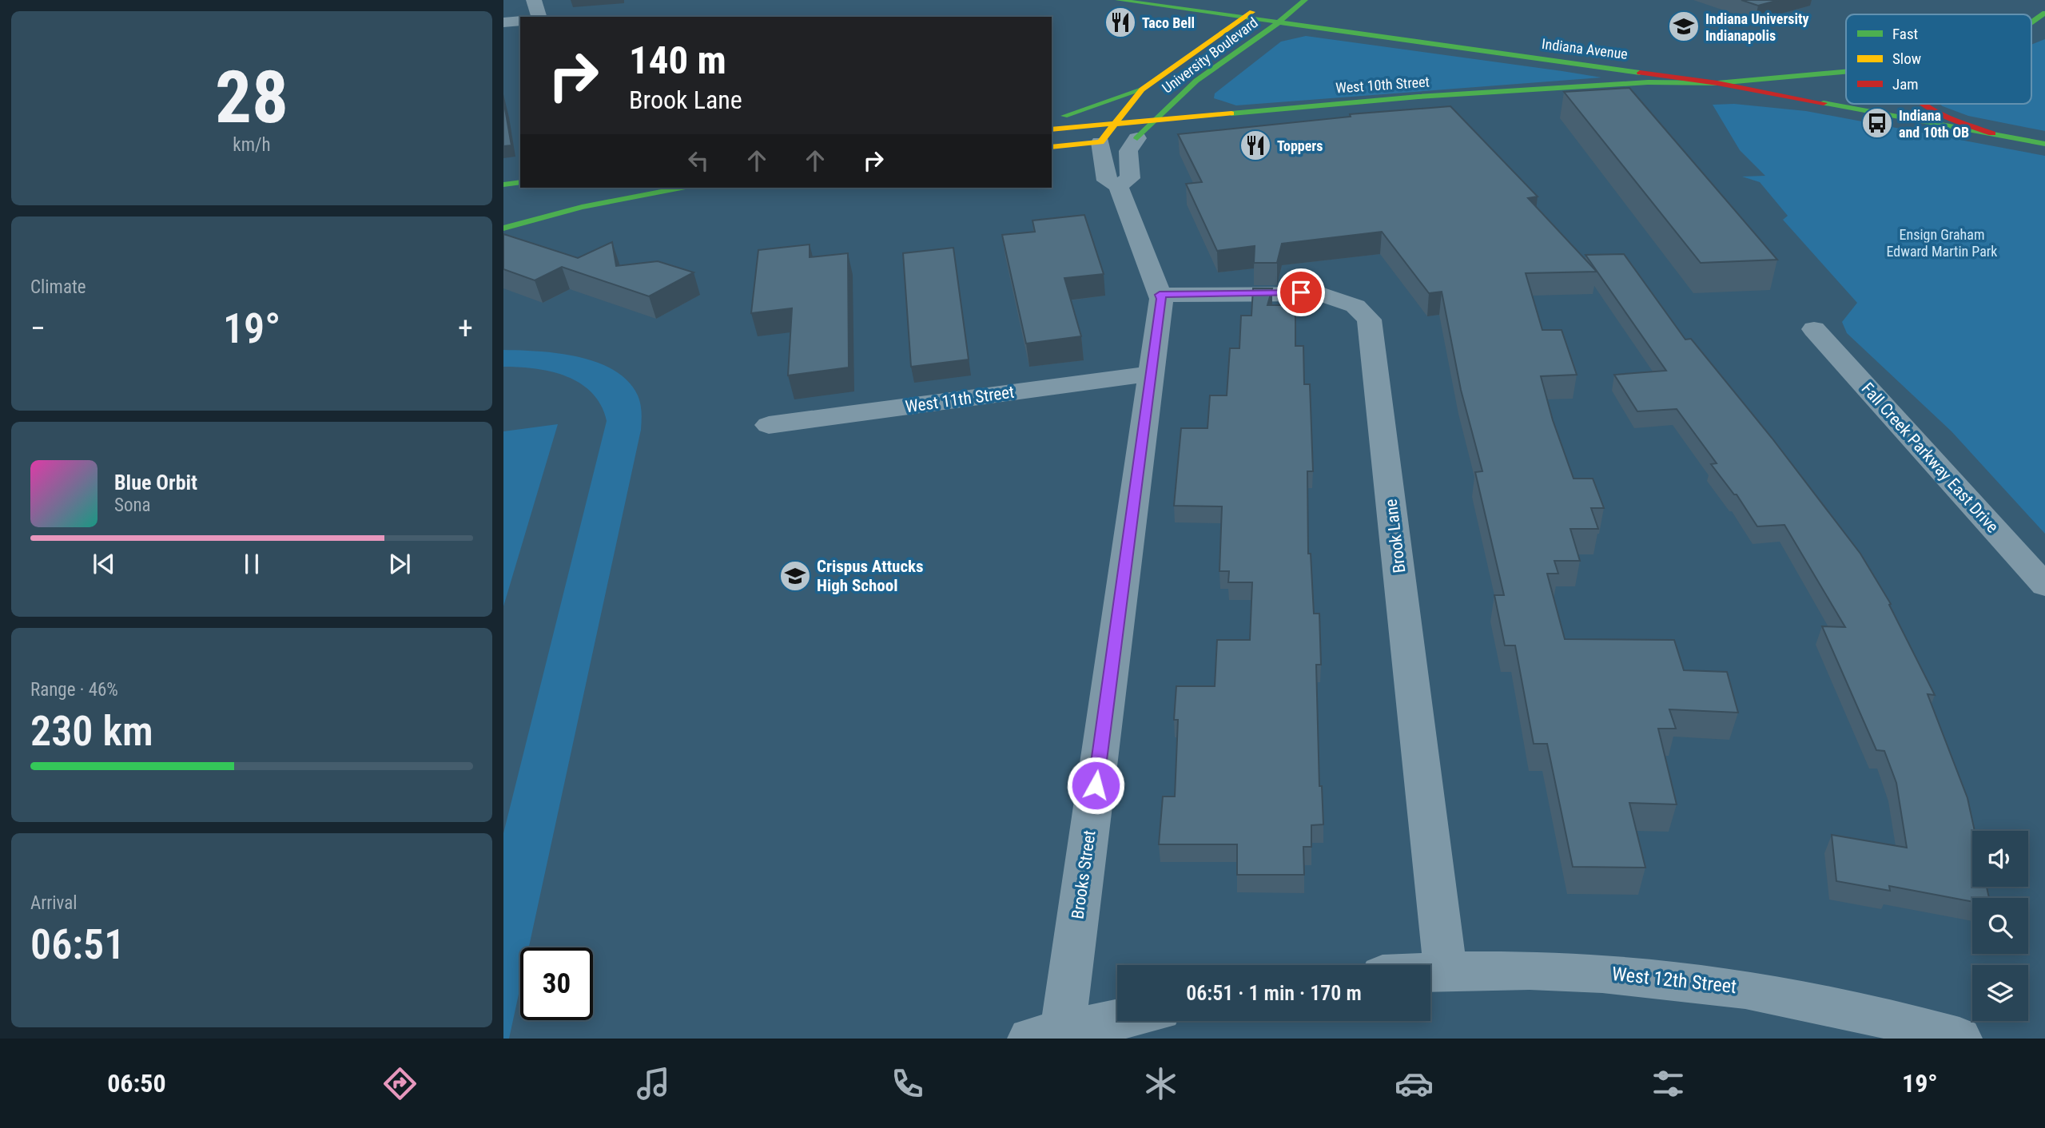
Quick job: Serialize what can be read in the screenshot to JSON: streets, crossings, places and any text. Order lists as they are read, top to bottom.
{
  "streets": {
    "main road": ["Indiana Avenue", "University Boulevard", "West 10th Street"],
    "street": [
      "West 11th Street",
      "Fall Creek Parkway East Drive",
      "Brook Lane",
      "Brooks Street",
      "West 12th Street"
    ]
  },
  "crossings": [
    ["Indiana Avenue", "University Boulevard"],
    ["Indiana Avenue", "West 10th Street"],
    ["University Boulevard", "West 10th Street"],
    ["University Boulevard", "Brooks Street"],
    ["West 11th Street", "Brooks Street"],
    ["Brook Lane", "Brooks Street"],
    ["Brook Lane", "West 12th Street"]
  ],
  "parks": ["Ensign Graham Edward Martin Park"],
  "places": {
    "restaurant": ["Taco Bell", "Toppers"],
    "school or university": ["Indiana University Indianapolis", "Crispus Attucks High School"],
    "bus stop": ["Indiana and 10th OB"]
  },
  "legend": ["Fast", "Slow", "Jam"],
  "page": {
    "tile": [
      ["28", "km/h"],
      "Climate",
      ["Range · 46%", "230 km"],
      ["Arrival", "06:51"]
    ],
    "turn": ["140 m", "Brook Lane"],
    "heat": ["−", "19°", "+"],
    "song": ["Blue Orbit", "Sona"],
    "limit": "30",
    "trip": "06:51 · 1 min · 170 m",
    "tabs": ["06:50", "19°"]
  }
}
